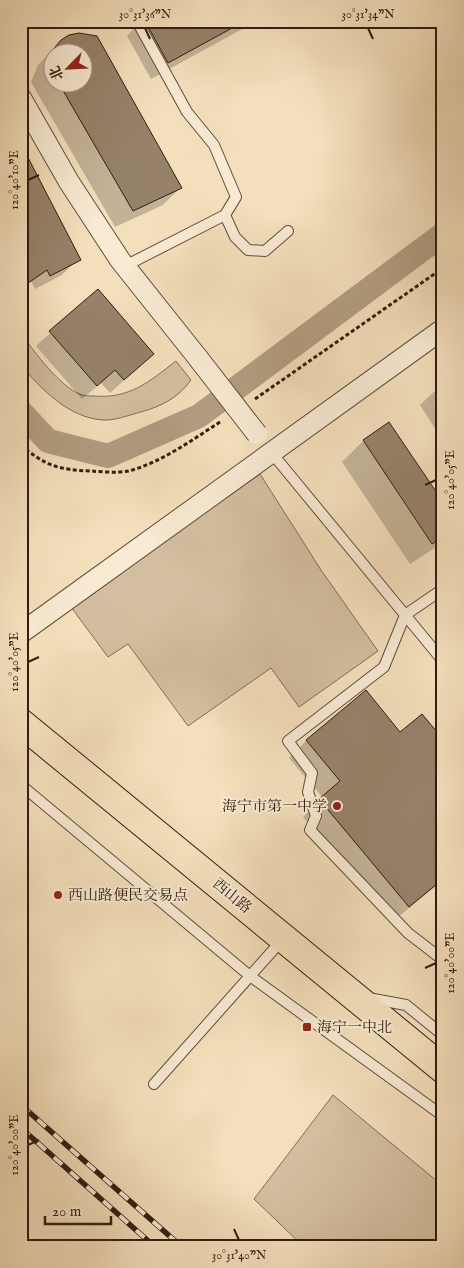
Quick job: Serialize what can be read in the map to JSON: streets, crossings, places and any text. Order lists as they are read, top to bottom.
{
  "streets": {
    "main road": ["西山路"]
  },
  "places": {
    "other": ["海宁市第一中学", "西山路便民交易点"],
    "transit": ["海宁一中北"]
  },
  "scale_bar": "20 m",
  "north": "bottom left",
  "coordinates": [
    "30°31'36\"N",
    "30°31'34\"N",
    "120°40'10\"E",
    "120°40'05\"E",
    "120°40'00\"E",
    "30°31'40\"N"
  ]
}
